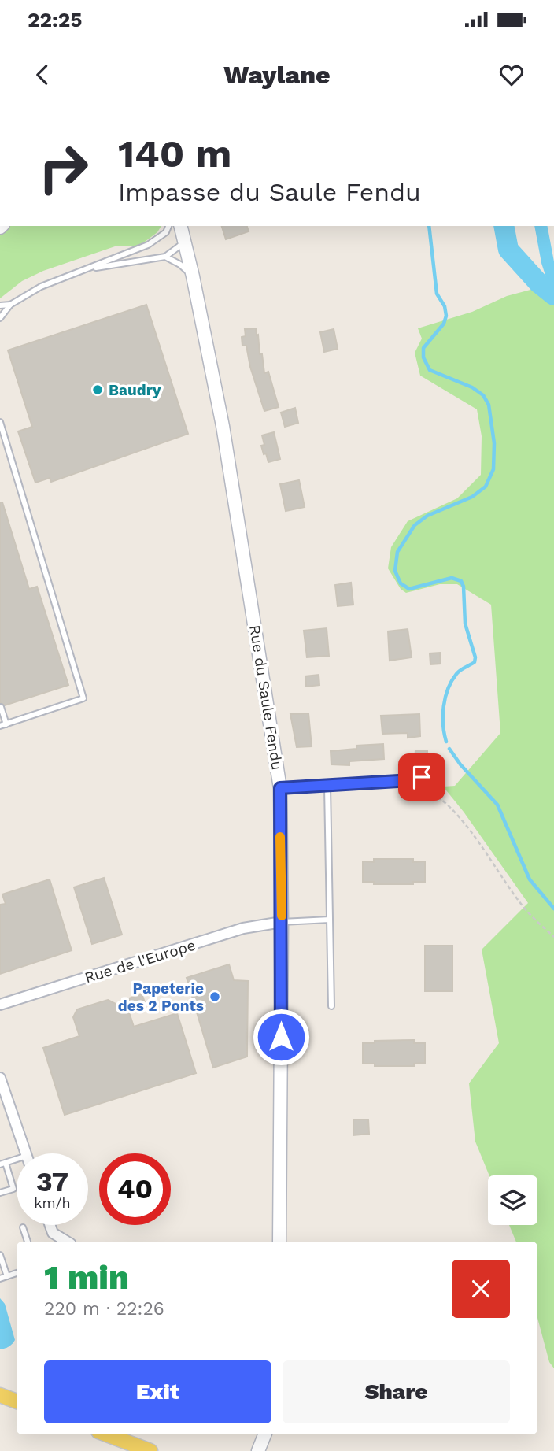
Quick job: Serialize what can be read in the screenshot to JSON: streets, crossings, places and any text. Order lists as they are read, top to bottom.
{
  "streets": {
    "street": ["Rue du Saule Fendu", "Rue de l'Europe"]
  },
  "crossings": [
    ["Rue du Saule Fendu", "Rue de l'Europe"]
  ],
  "places": ["Baudry", "Papeterie des 2 Ponts"],
  "page": {
    "status": "22:25",
    "header": "Waylane",
    "turn": ["140 m", "Impasse du Saule Fendu"],
    "speed": "37 km/h",
    "limit": "40",
    "heading": ["1 min", "220 m · 22:26"],
    "buttons": ["Exit", "Share"]
  }
}
